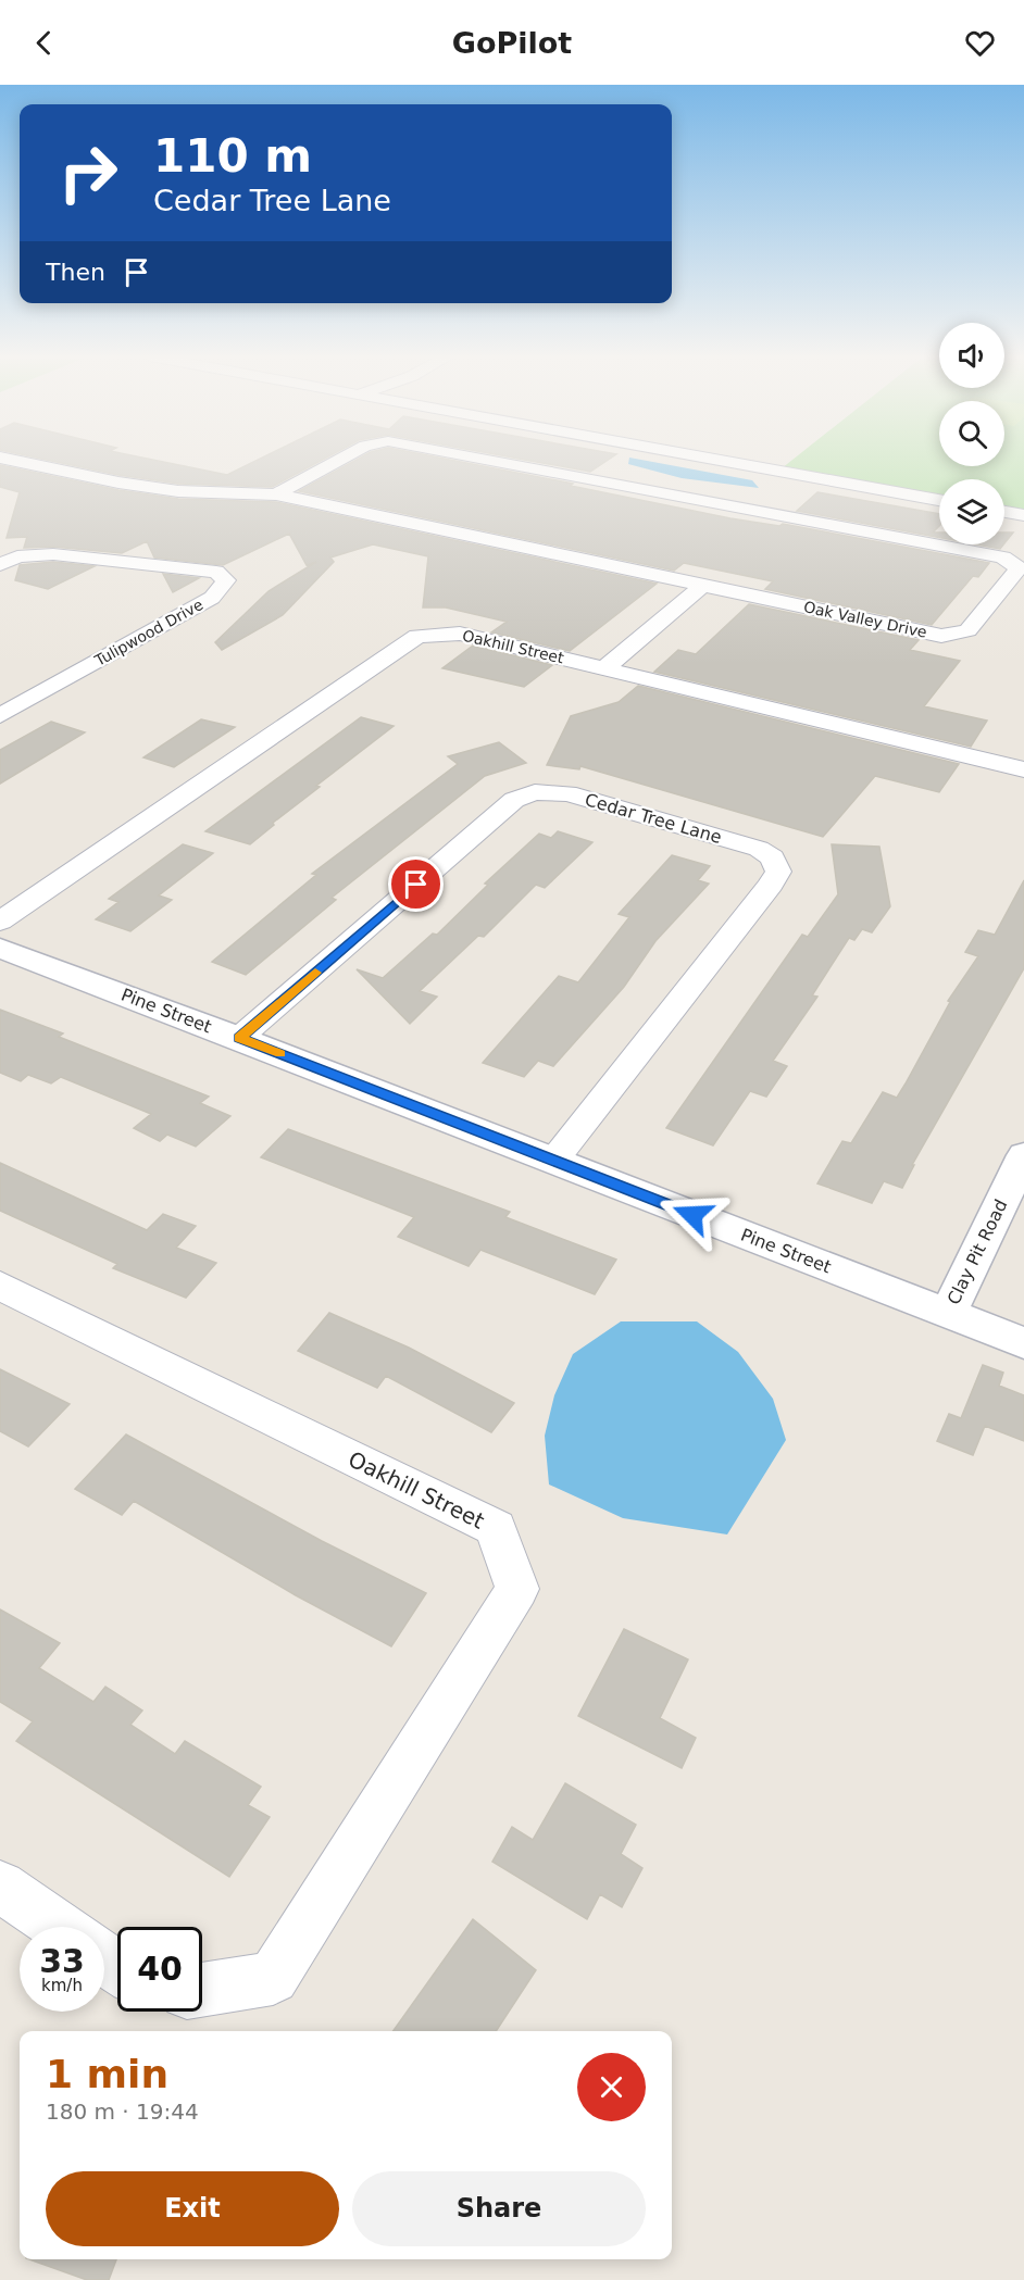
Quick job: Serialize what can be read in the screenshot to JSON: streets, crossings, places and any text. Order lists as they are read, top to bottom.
{
  "streets": {
    "street": [
      "Oak Valley Drive",
      "Tulipwood Drive",
      "Oakhill Street",
      "Cedar Tree Lane",
      "Pine Street",
      "Clay Pit Road"
    ]
  },
  "crossings": [
    ["Cedar Tree Lane", "Pine Street"],
    ["Pine Street", "Clay Pit Road"]
  ],
  "page": {
    "header": "GoPilot",
    "turn": ["110 m", "Cedar Tree Lane"],
    "then": "Then",
    "speed": "33 km/h",
    "limit": "40",
    "heading": ["1 min", "180 m · 19:44"],
    "buttons": ["Exit", "Share"]
  }
}
